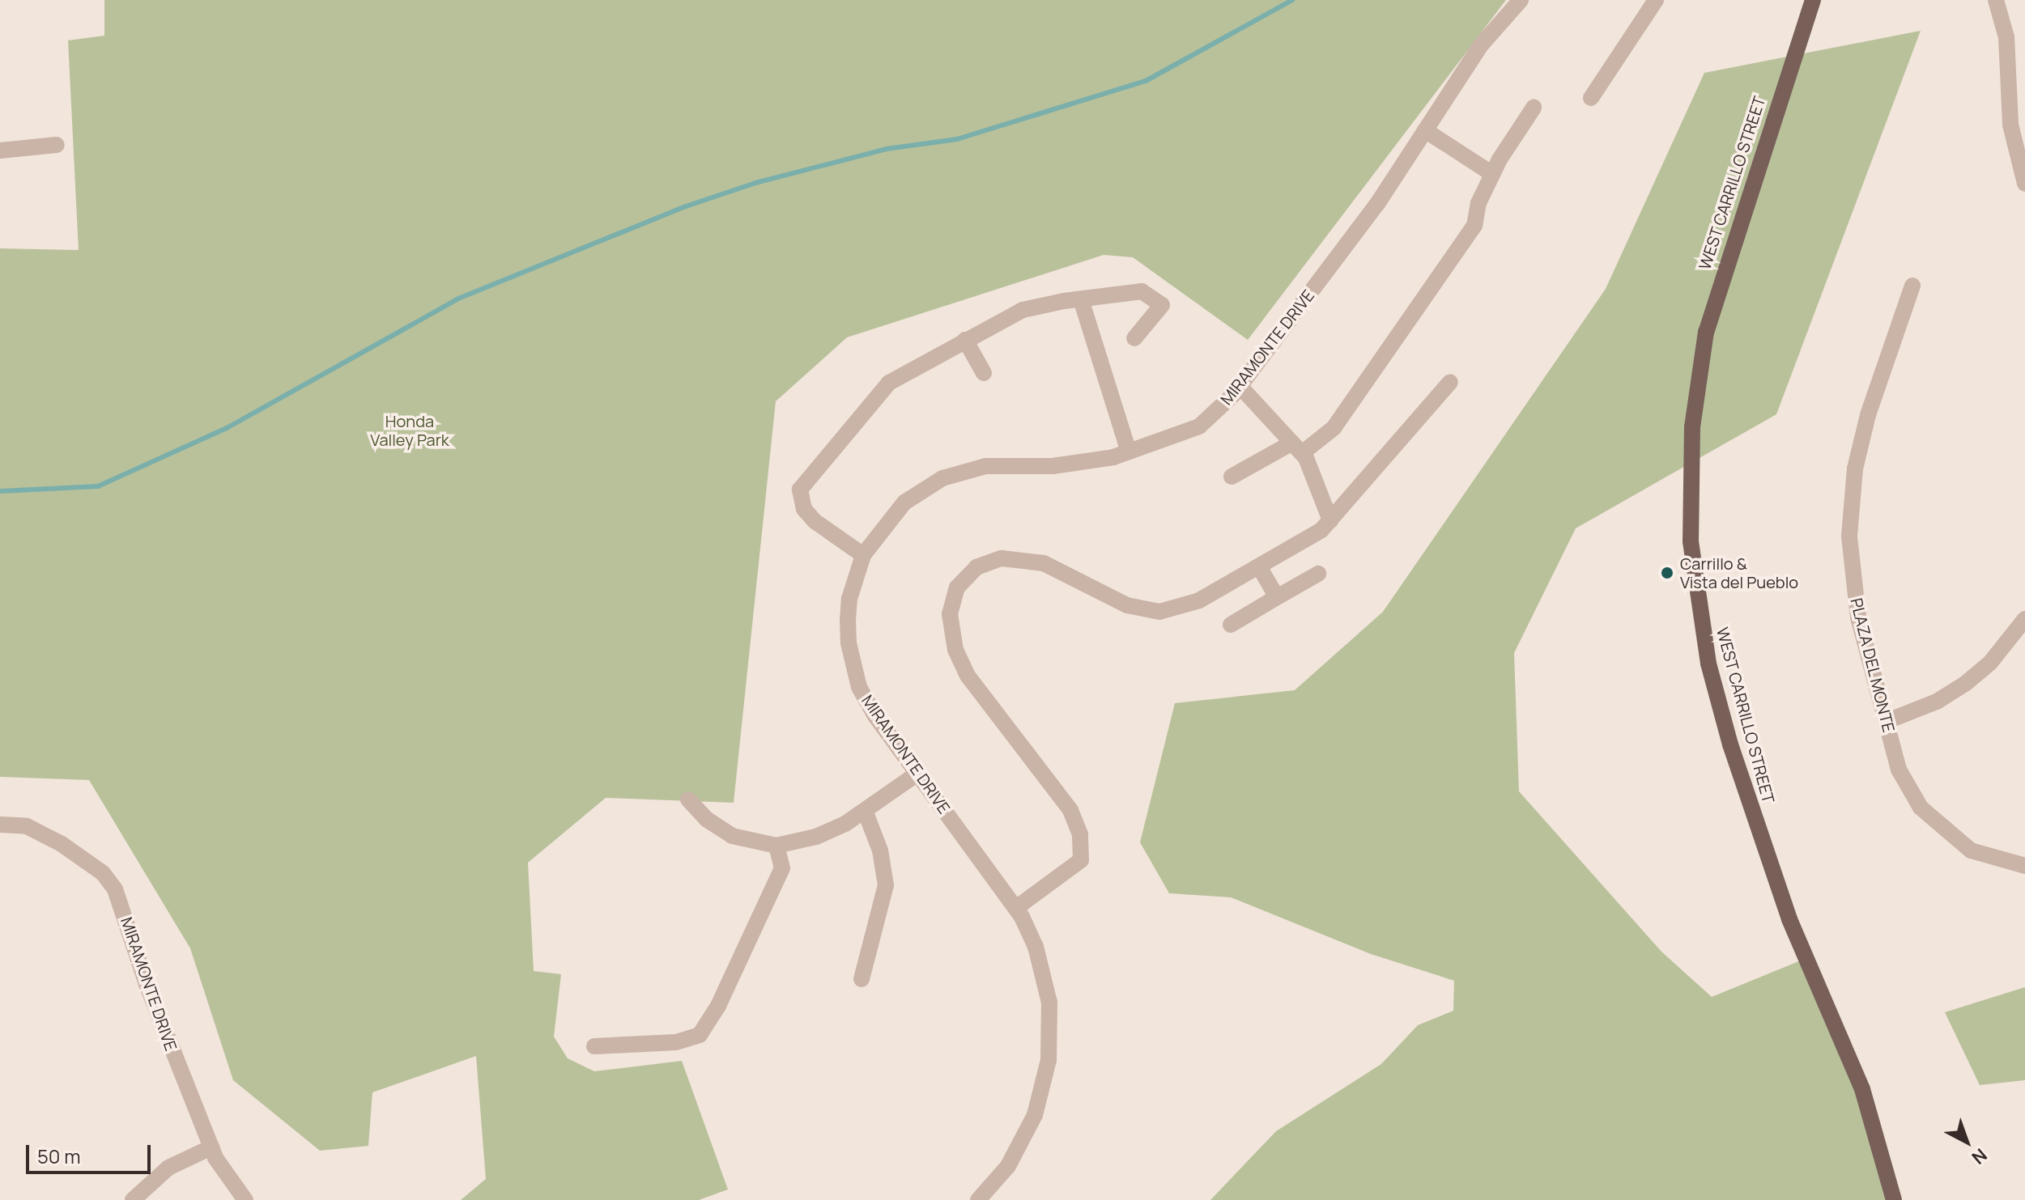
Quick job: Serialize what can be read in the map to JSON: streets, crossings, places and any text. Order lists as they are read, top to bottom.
{
  "streets": {
    "main road": ["WEST CARRILLO STREET"],
    "street": ["MIRAMONTE DRIVE", "PLAZA DEL MONTE"]
  },
  "parks": ["Honda Valley Park"],
  "places": ["Carrillo & Vista del Pueblo"],
  "scale_bar": "50 m",
  "north": "bottom right"
}
